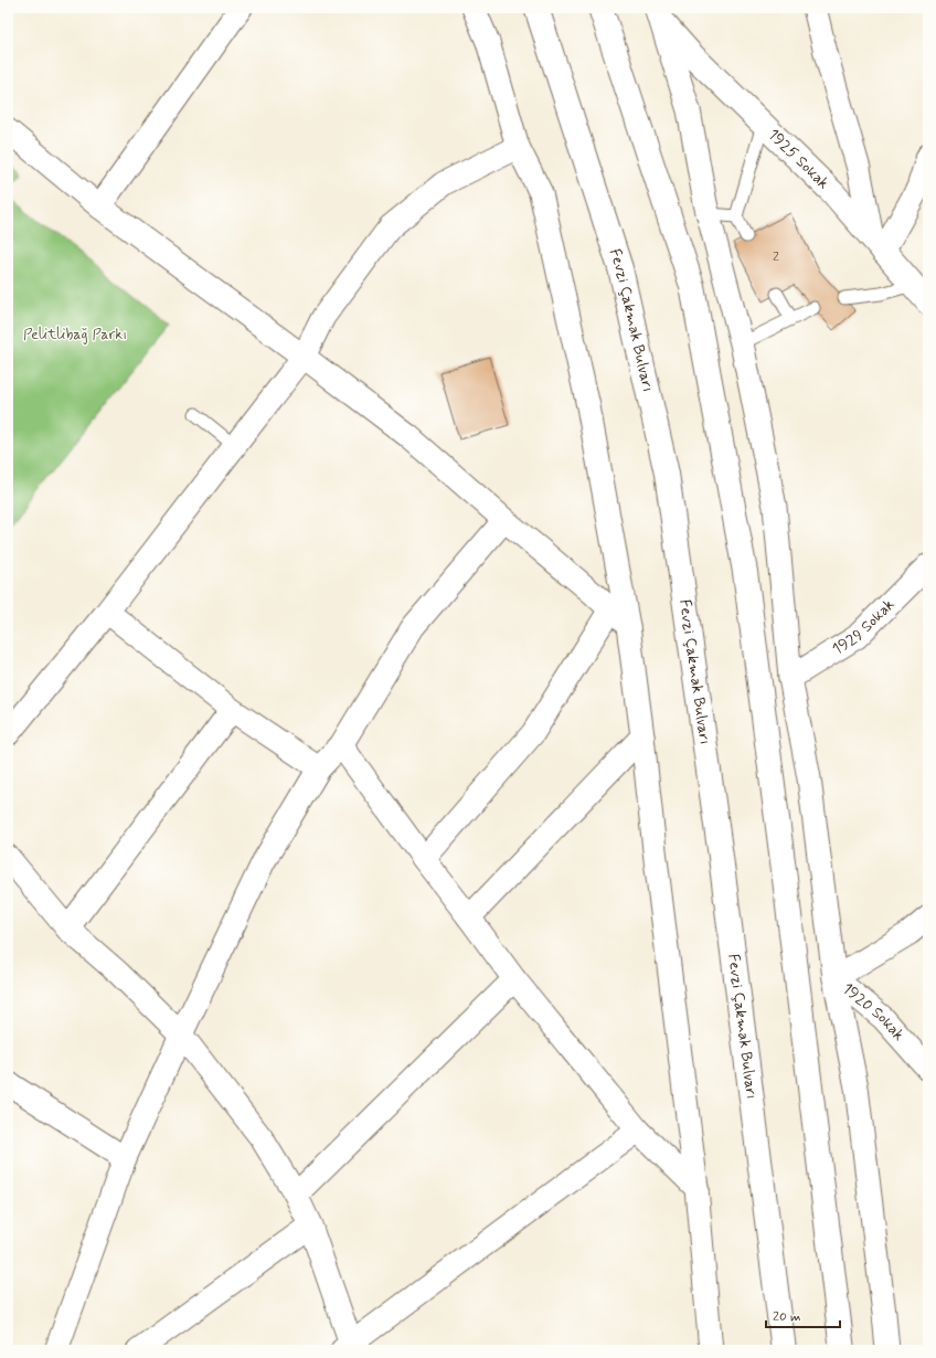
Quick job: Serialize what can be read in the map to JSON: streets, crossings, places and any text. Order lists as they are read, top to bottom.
{
  "streets": {
    "main road": ["1925 Sokak", "Fevzi Çakmak Bulvarı"],
    "street": ["1929 Sokak", "1920 Sokak"]
  },
  "parks": ["Pelitlibağ Parkı"],
  "house_numbers": ["2"],
  "scale_bar": "20 m"
}
